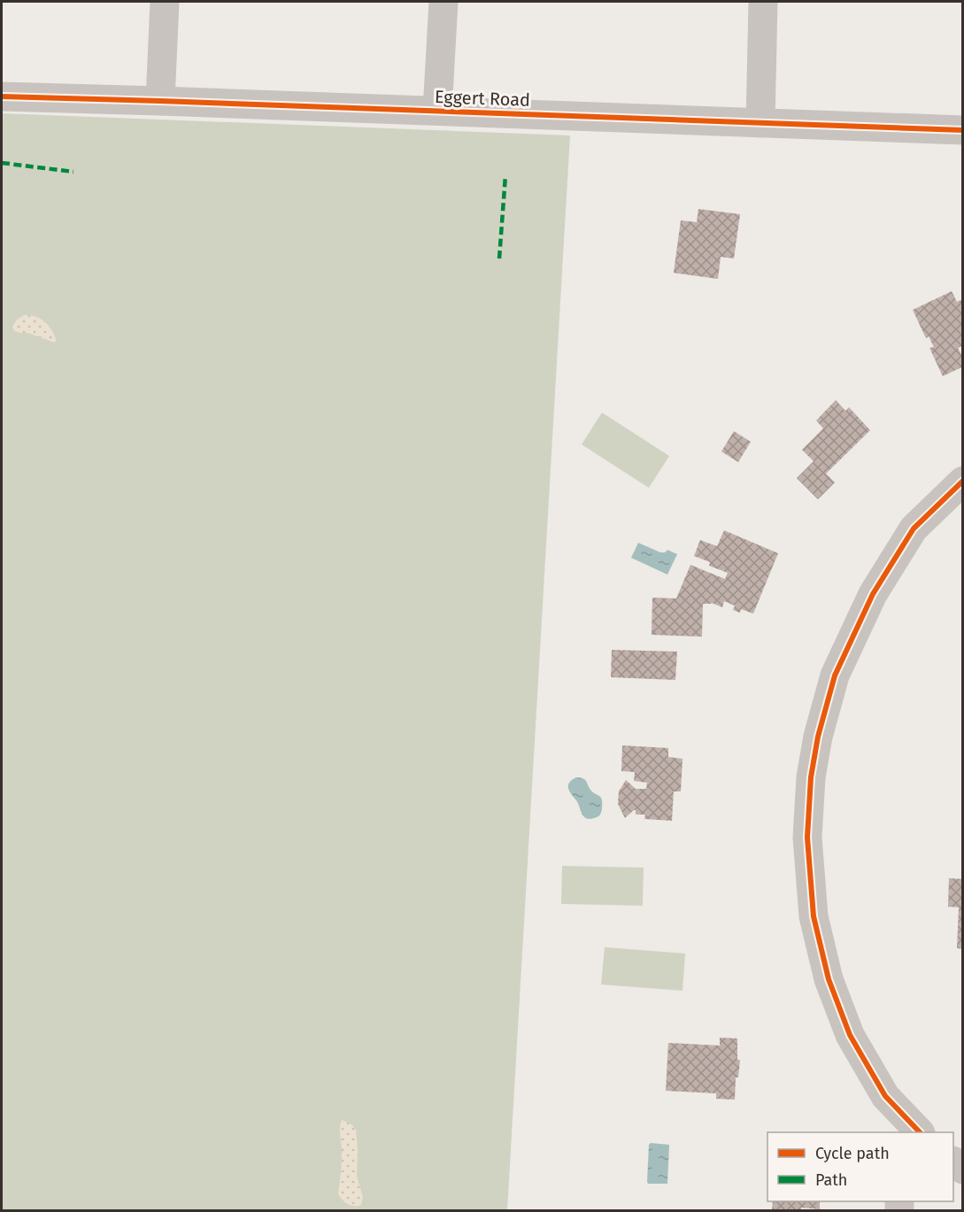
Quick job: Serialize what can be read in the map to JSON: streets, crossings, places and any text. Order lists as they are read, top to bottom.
{
  "streets": {
    "street": ["Eggert Road"]
  },
  "legend": ["Cycle path", "Path"]
}
